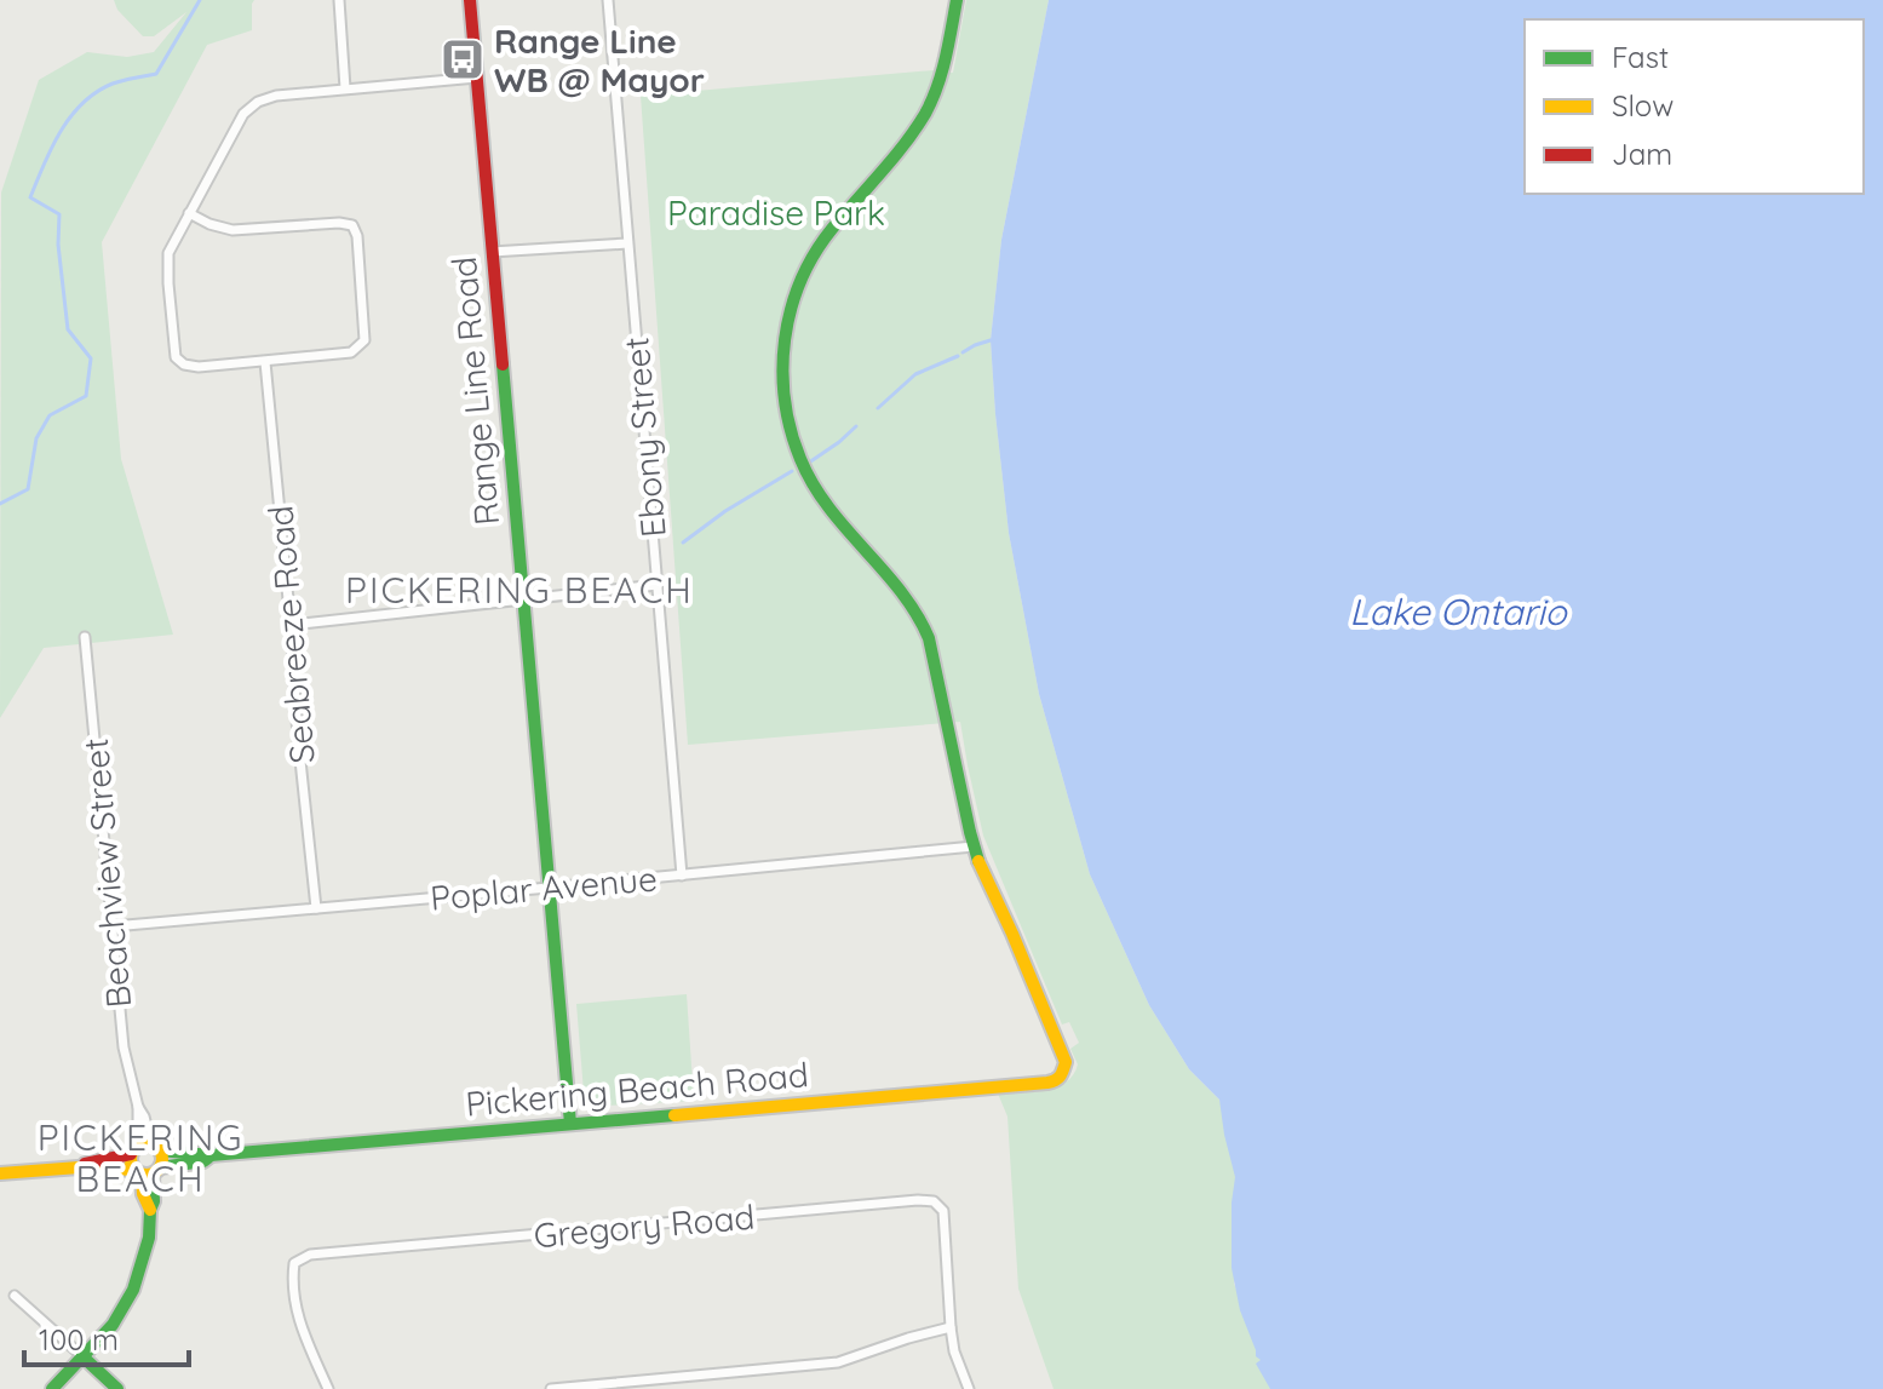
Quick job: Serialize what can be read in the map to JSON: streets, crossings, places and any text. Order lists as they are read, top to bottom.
{
  "streets": {
    "street": [
      "Range Line Road",
      "Ebony Street",
      "Seabreeze Road",
      "Beachview Street",
      "Poplar Avenue",
      "Pickering Beach Road",
      "Gregory Road"
    ]
  },
  "crossings": [
    ["Range Line Road", "Poplar Avenue"],
    ["Range Line Road", "Pickering Beach Road"],
    ["Ebony Street", "Poplar Avenue"],
    ["Seabreeze Road", "Poplar Avenue"],
    ["Beachview Street", "Poplar Avenue"],
    ["Beachview Street", "Pickering Beach Road"],
    ["Poplar Avenue", "Pickering Beach Road"]
  ],
  "districts": ["PICKERING BEACH", "PICKERING BEACH"],
  "water": ["Lake Ontario"],
  "parks": ["Paradise Park"],
  "places": {
    "bus stop": ["Range Line WB @ Mayor"]
  },
  "legend": ["Fast", "Slow", "Jam"],
  "scale_bar": "100 m"
}
